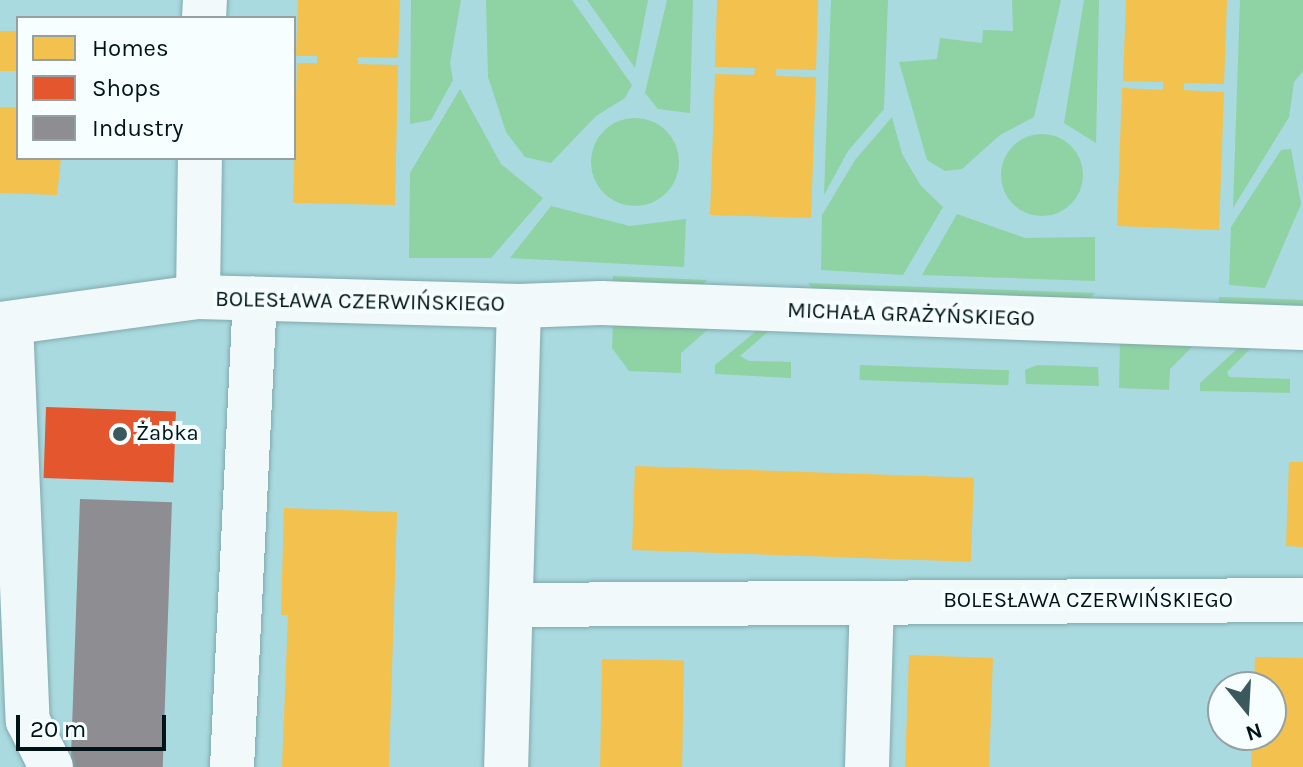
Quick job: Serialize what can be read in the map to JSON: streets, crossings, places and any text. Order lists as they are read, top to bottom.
{
  "streets": {
    "street": ["BOLESŁAWA CZERWIŃSKIEGO", "MICHAŁA GRAŻYŃSKIEGO"]
  },
  "crossings": [
    ["BOLESŁAWA CZERWIŃSKIEGO", "MICHAŁA GRAŻYŃSKIEGO"]
  ],
  "places": ["Żabka"],
  "legend": ["Homes", "Shops", "Industry"],
  "scale_bar": "20 m",
  "north": "bottom"
}
